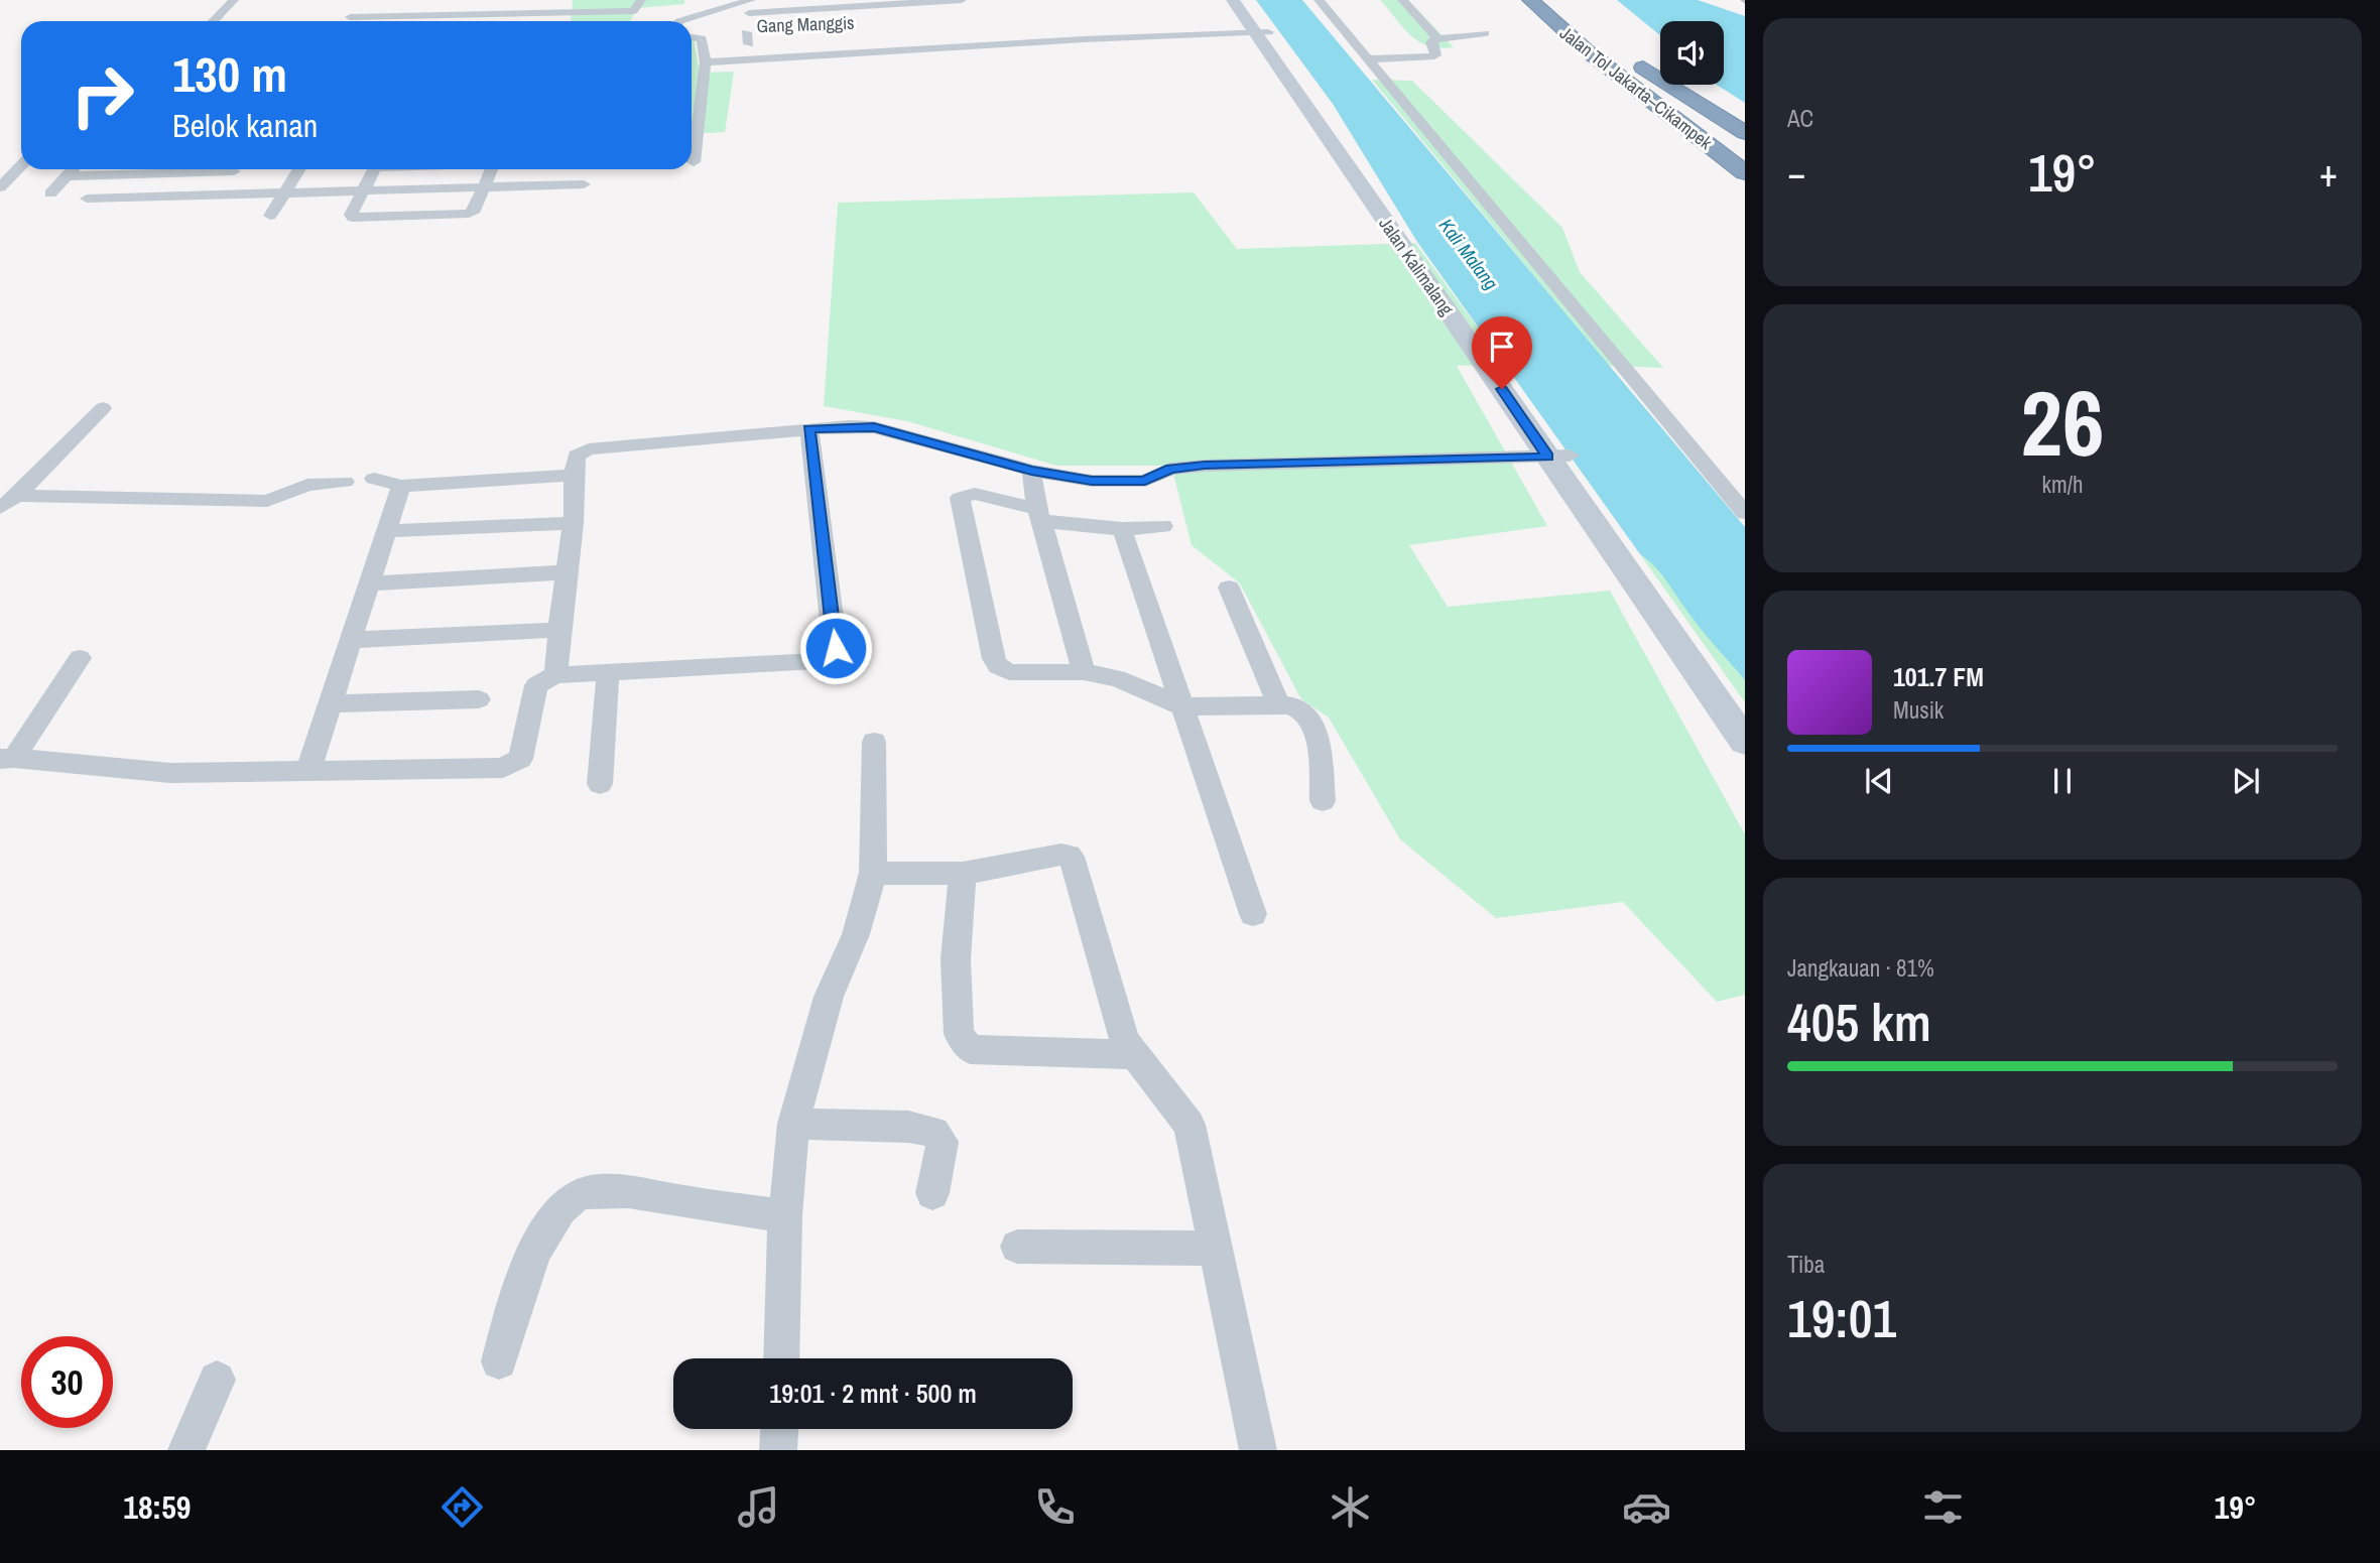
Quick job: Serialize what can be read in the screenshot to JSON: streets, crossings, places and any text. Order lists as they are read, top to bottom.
{
  "streets": {
    "highway": ["Jalan Tol Jakarta–Cikampek"],
    "main road": ["Jalan Kalimalang"],
    "street": ["Gang Manggis"]
  },
  "water": ["Kali Malang"],
  "page": {
    "tile": [
      "AC",
      ["26", "km/h"],
      ["Jangkauan · 81%", "405 km"],
      ["Tiba", "19:01"]
    ],
    "turn": ["130 m", "Belok kanan"],
    "heat": ["−", "19°", "+"],
    "song": ["101.7 FM", "Musik"],
    "limit": "30",
    "trip": "19:01 · 2 mnt · 500 m",
    "tabs": ["18:59", "19°"]
  }
}
